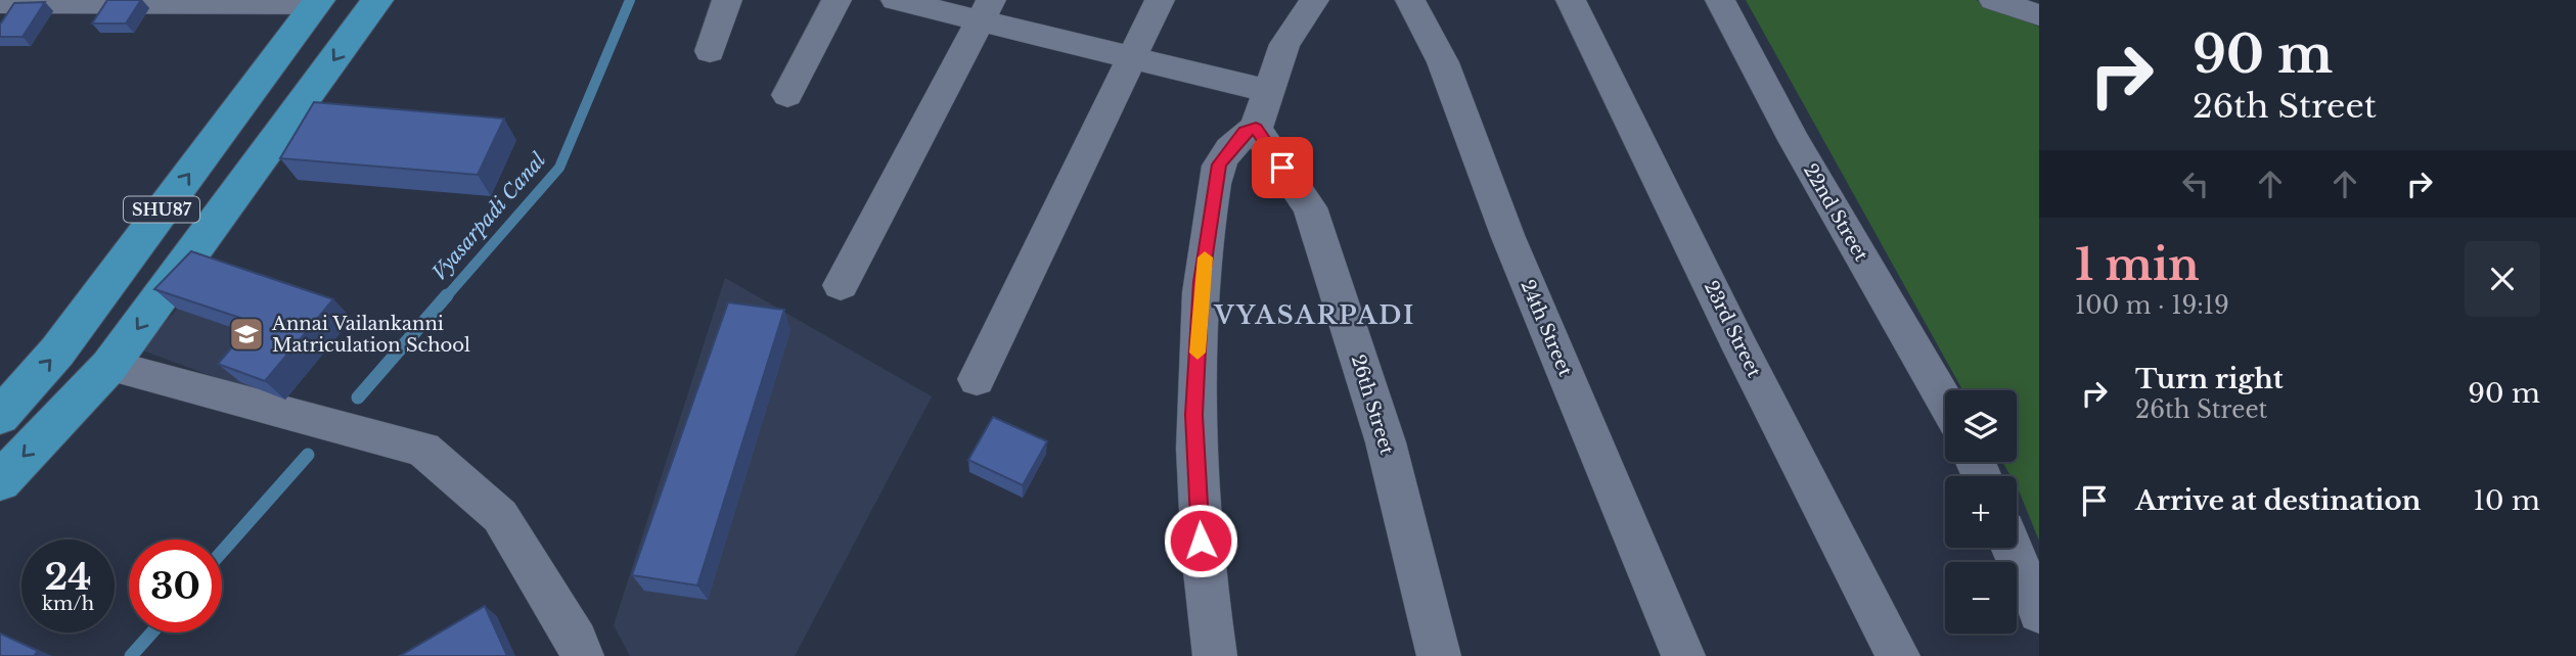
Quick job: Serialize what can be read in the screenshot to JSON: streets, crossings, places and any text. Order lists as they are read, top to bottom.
{
  "streets": {
    "main road": ["SHU87"],
    "street": [
      "22nd Street",
      "24th Street",
      "23rd Street",
      "26th Street"
    ]
  },
  "districts": ["VYASARPADI"],
  "water": ["Vyasarpadi Canal"],
  "places": {
    "school or university": ["Annai Vailankanni Matriculation School"]
  },
  "page": {
    "turn": ["90 m", "26th Street"],
    "heading": ["1 min", "100 m · 19:19"],
    "list": [
      {
        "name": "Turn right",
        "note": "26th Street",
        "value": "90 m"
      },
      {
        "name": "Arrive at destination",
        "value": "10 m"
      }
    ],
    "map_buttons": ["+", "−"],
    "speed": "24 km/h",
    "limit": "30"
  }
}
